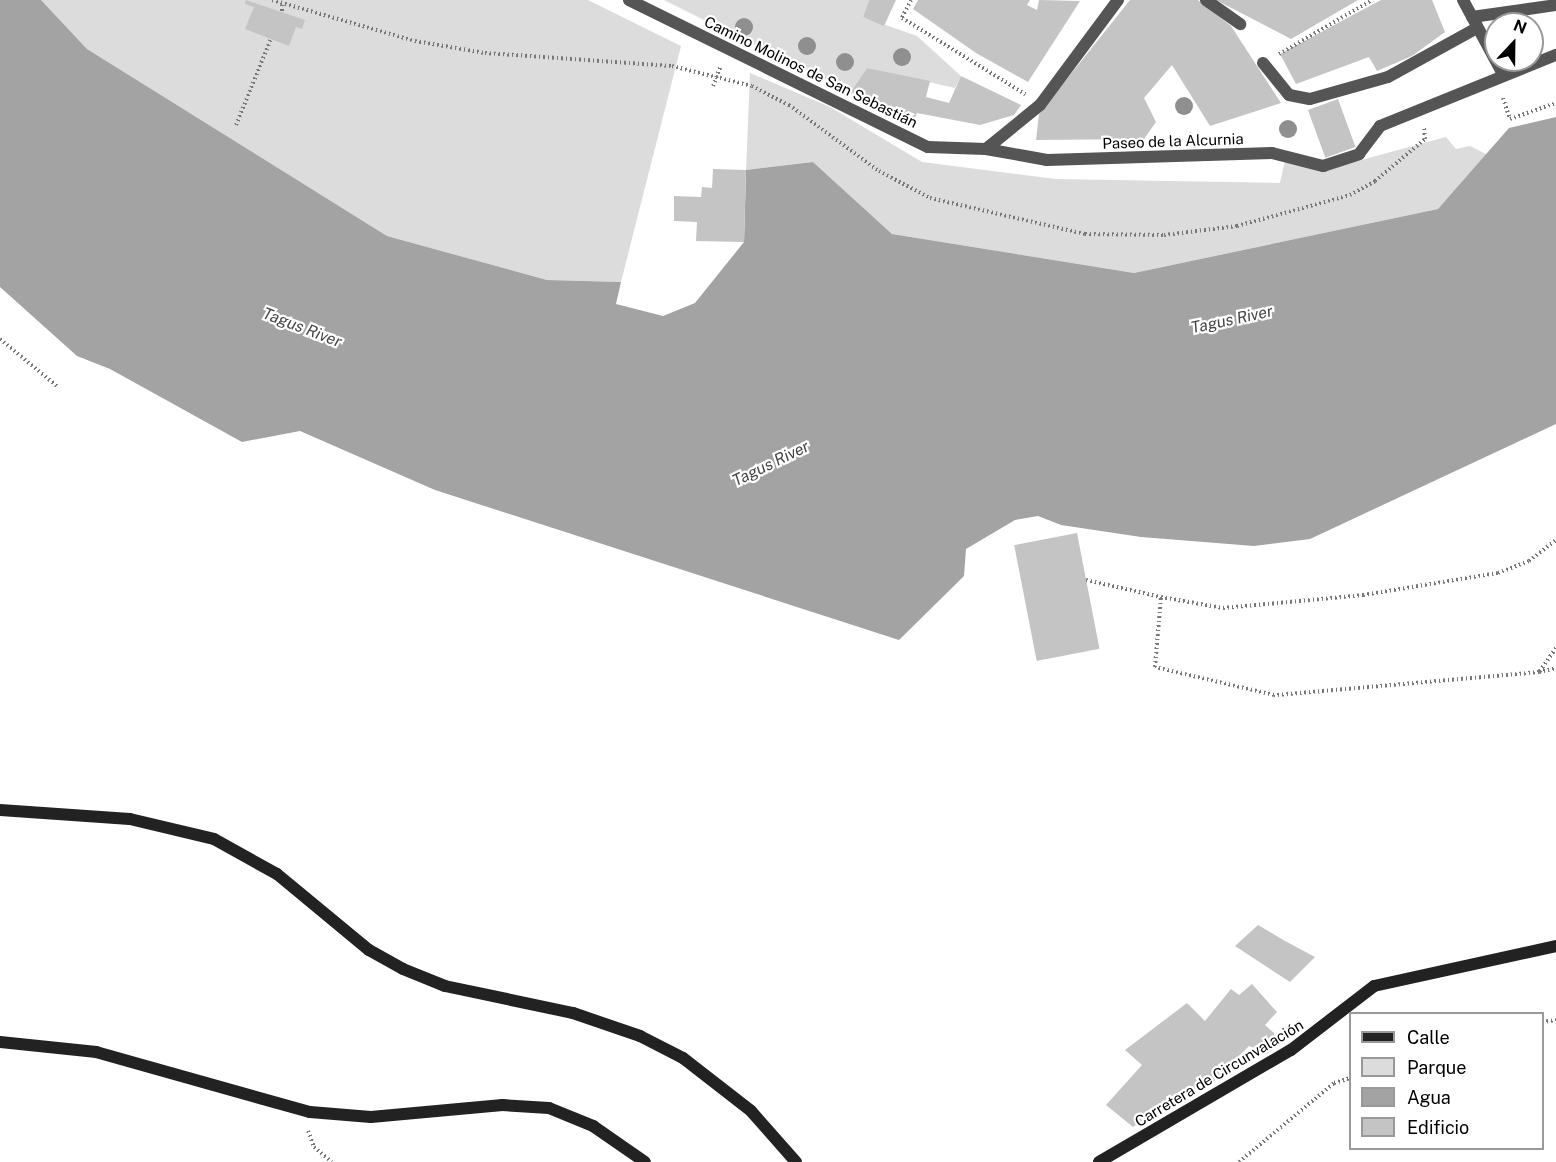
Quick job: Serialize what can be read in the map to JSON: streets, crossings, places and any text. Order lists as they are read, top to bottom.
{
  "streets": {
    "main road": ["Carretera de Circunvalación"],
    "street": ["Camino Molinos de San Sebastián", "Paseo de la Alcurnia"]
  },
  "crossings": [
    ["Camino Molinos de San Sebastián", "Paseo de la Alcurnia"]
  ],
  "water": ["Tagus River"],
  "legend": [
    "Calle",
    "Parque",
    "Agua",
    "Edificio"
  ],
  "north": "top"
}
